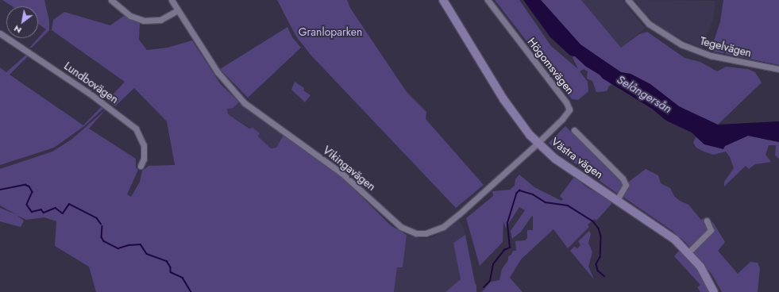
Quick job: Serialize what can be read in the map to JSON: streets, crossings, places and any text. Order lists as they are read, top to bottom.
{
  "streets": {
    "street": [
      "Tegelvägen",
      "Högomsvägen",
      "Lundbovägen",
      "Västra vägen",
      "Vikingavägen"
    ]
  },
  "crossings": [
    ["Högomsvägen", "Västra vägen"],
    ["Högomsvägen", "Vikingavägen"],
    ["Västra vägen", "Vikingavägen"]
  ],
  "water": ["Selångersån"],
  "parks": ["Granloparken"],
  "north": "bottom left"
}
